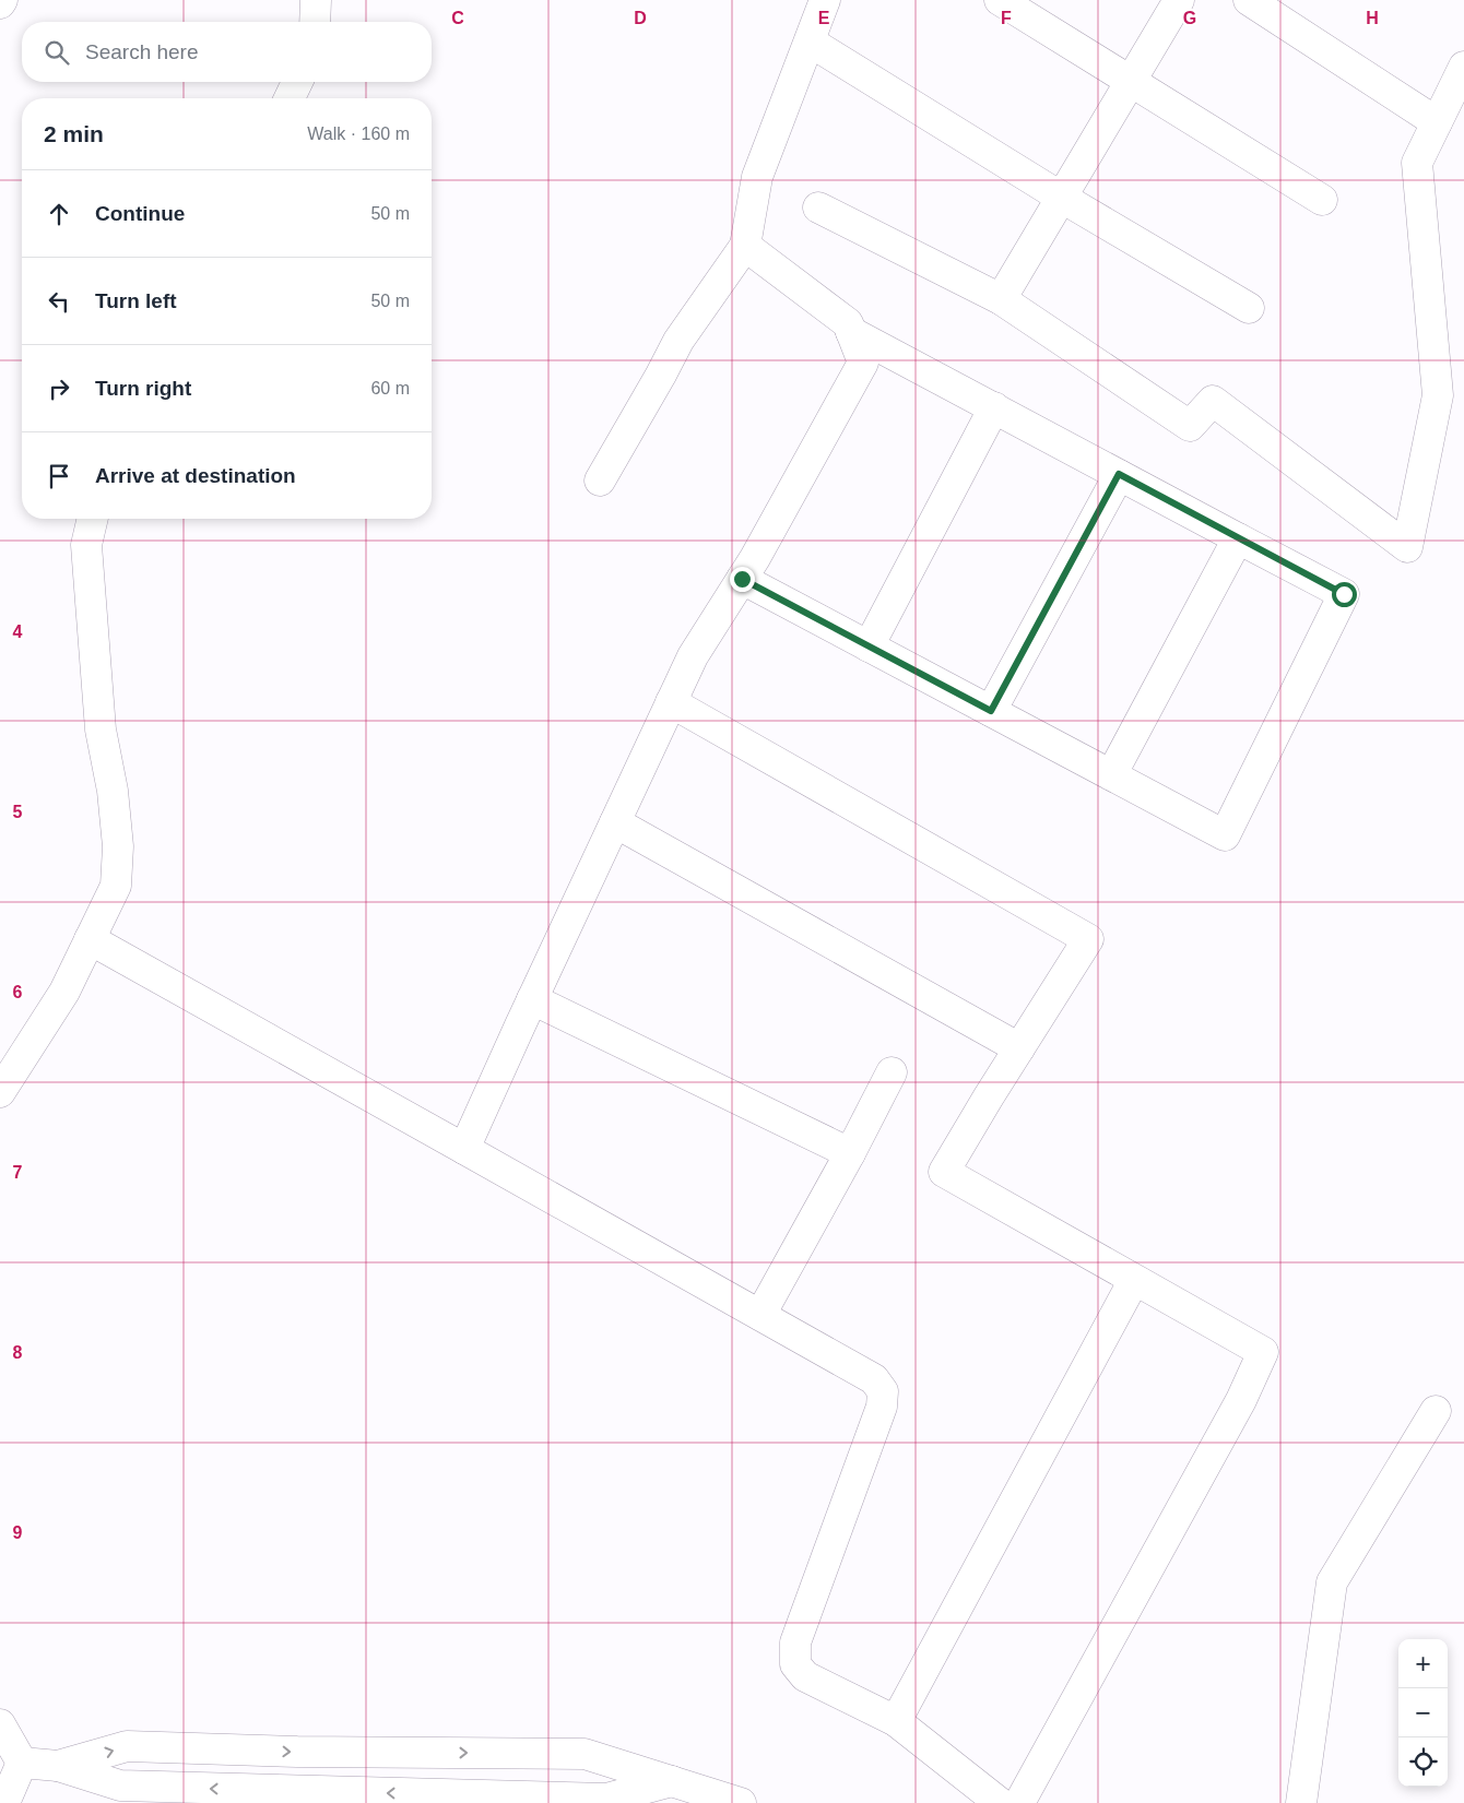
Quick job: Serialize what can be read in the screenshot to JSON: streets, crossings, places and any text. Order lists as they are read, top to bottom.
{
  "page": {
    "search": "Search here",
    "heading": ["2 min", "Walk · 160 m"],
    "list": [
      ["Continue", "50 m"],
      ["Turn left", "50 m"],
      ["Turn right", "60 m"],
      "Arrive at destination"
    ],
    "map_buttons": ["+", "−"]
  },
  "grid": {
    "columns": [
      "C",
      "D",
      "E",
      "F",
      "G",
      "H"
    ],
    "rows": [
      "4",
      "5",
      "6",
      "7",
      "8",
      "9"
    ]
  }
}
